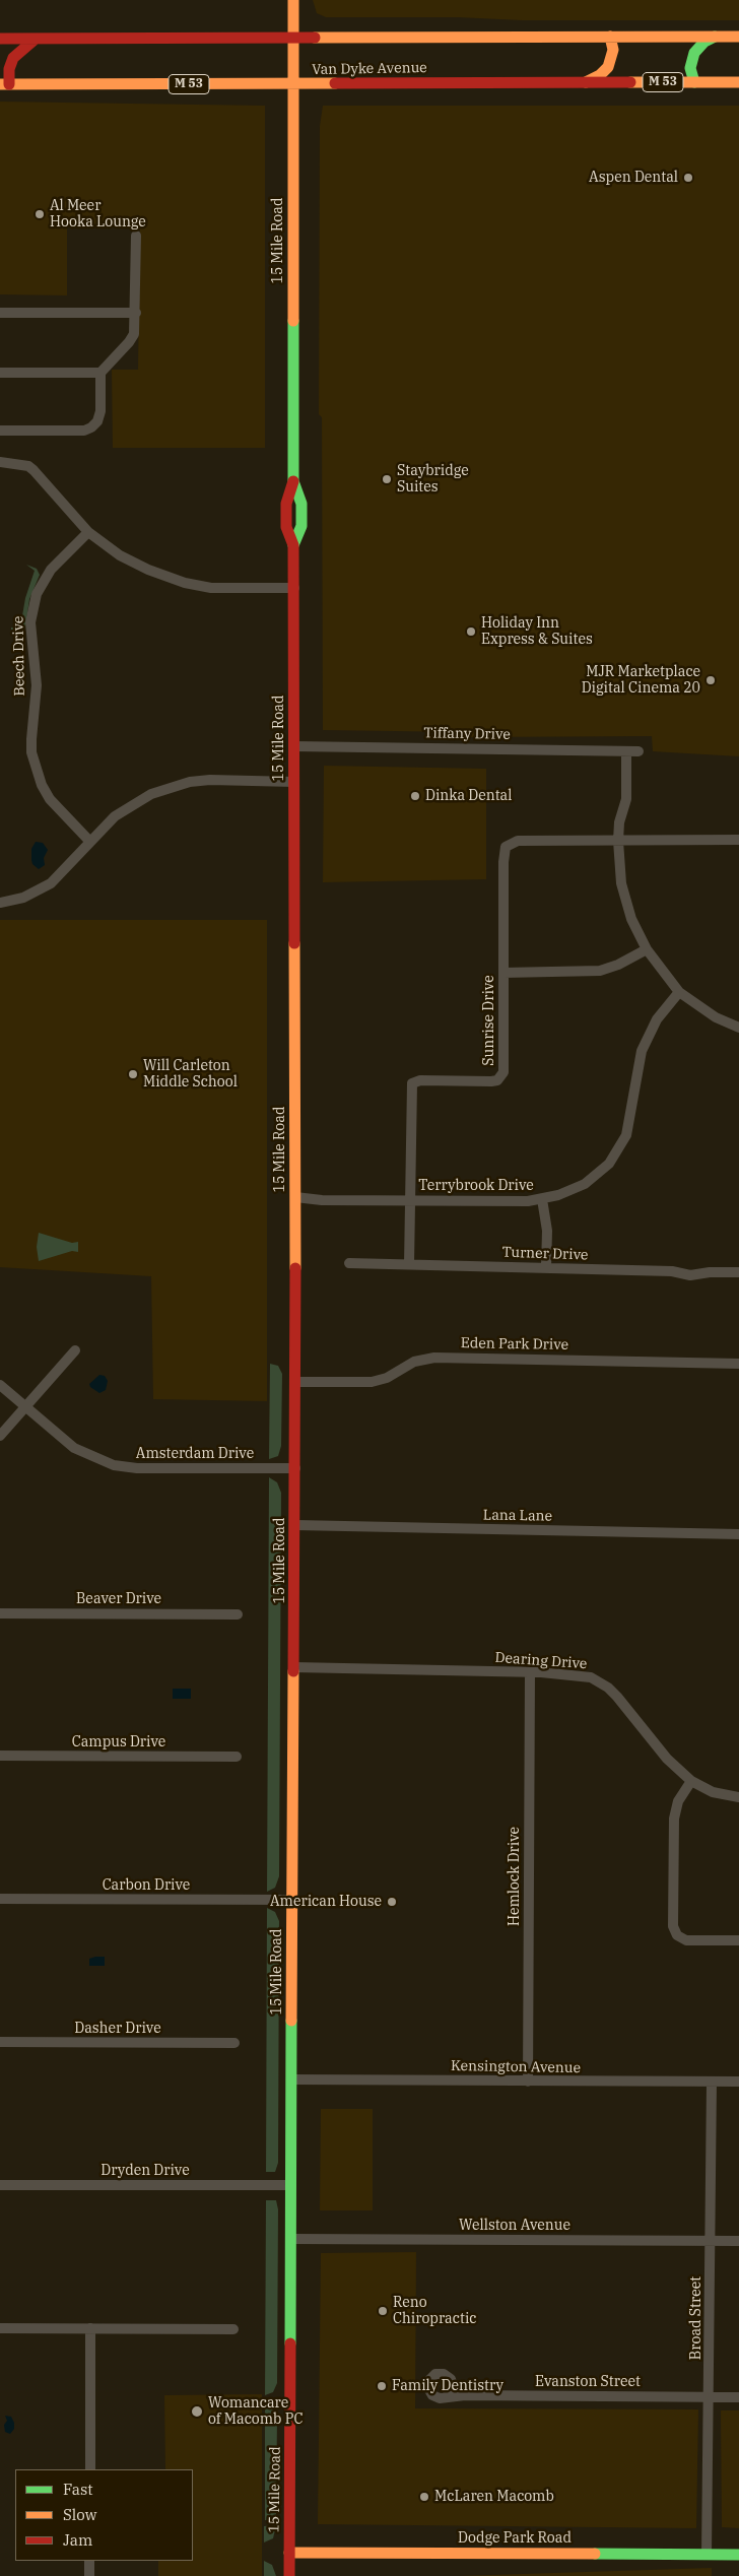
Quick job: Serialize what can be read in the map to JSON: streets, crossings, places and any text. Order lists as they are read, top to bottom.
{
  "streets": {
    "main road": [
      "Van Dyke Avenue",
      "M 53",
      "15 Mile Road",
      "Dodge Park Road"
    ],
    "street": [
      "Beech Drive",
      "Tiffany Drive",
      "Sunrise Drive",
      "Terrybrook Drive",
      "Turner Drive",
      "Eden Park Drive",
      "Amsterdam Drive",
      "Lana Lane",
      "Beaver Drive",
      "Dearing Drive",
      "Campus Drive",
      "Hemlock Drive",
      "Carbon Drive",
      "Dasher Drive",
      "Kensington Avenue",
      "Dryden Drive",
      "Wellston Avenue",
      "Broad Street",
      "Evanston Street"
    ]
  },
  "crossings": [
    ["Van Dyke Avenue", "15 Mile Road"],
    ["15 Mile Road", "Tiffany Drive"],
    ["15 Mile Road", "Terrybrook Drive"],
    ["15 Mile Road", "Eden Park Drive"],
    ["15 Mile Road", "Amsterdam Drive"],
    ["15 Mile Road", "Lana Lane"],
    ["15 Mile Road", "Dearing Drive"],
    ["15 Mile Road", "Carbon Drive"],
    ["15 Mile Road", "Kensington Avenue"],
    ["15 Mile Road", "Dryden Drive"],
    ["15 Mile Road", "Wellston Avenue"],
    ["15 Mile Road", "Dodge Park Road"],
    ["Sunrise Drive", "Terrybrook Drive"],
    ["Sunrise Drive", "Turner Drive"],
    ["Dearing Drive", "Hemlock Drive"],
    ["Hemlock Drive", "Kensington Avenue"],
    ["Kensington Avenue", "Broad Street"],
    ["Wellston Avenue", "Broad Street"],
    ["Broad Street", "Evanston Street"],
    ["Broad Street", "Dodge Park Road"]
  ],
  "places": [
    "Aspen Dental",
    "Al Meer Hooka Lounge",
    "Staybridge Suites",
    "Holiday Inn Express & Suites",
    "MJR Marketplace Digital Cinema 20",
    "Dinka Dental",
    "Will Carleton Middle School",
    "American House",
    "Reno Chiropractic",
    "Family Dentistry",
    "Womancare of Macomb PC",
    "McLaren Macomb"
  ],
  "legend": ["Fast", "Slow", "Jam"]
}
